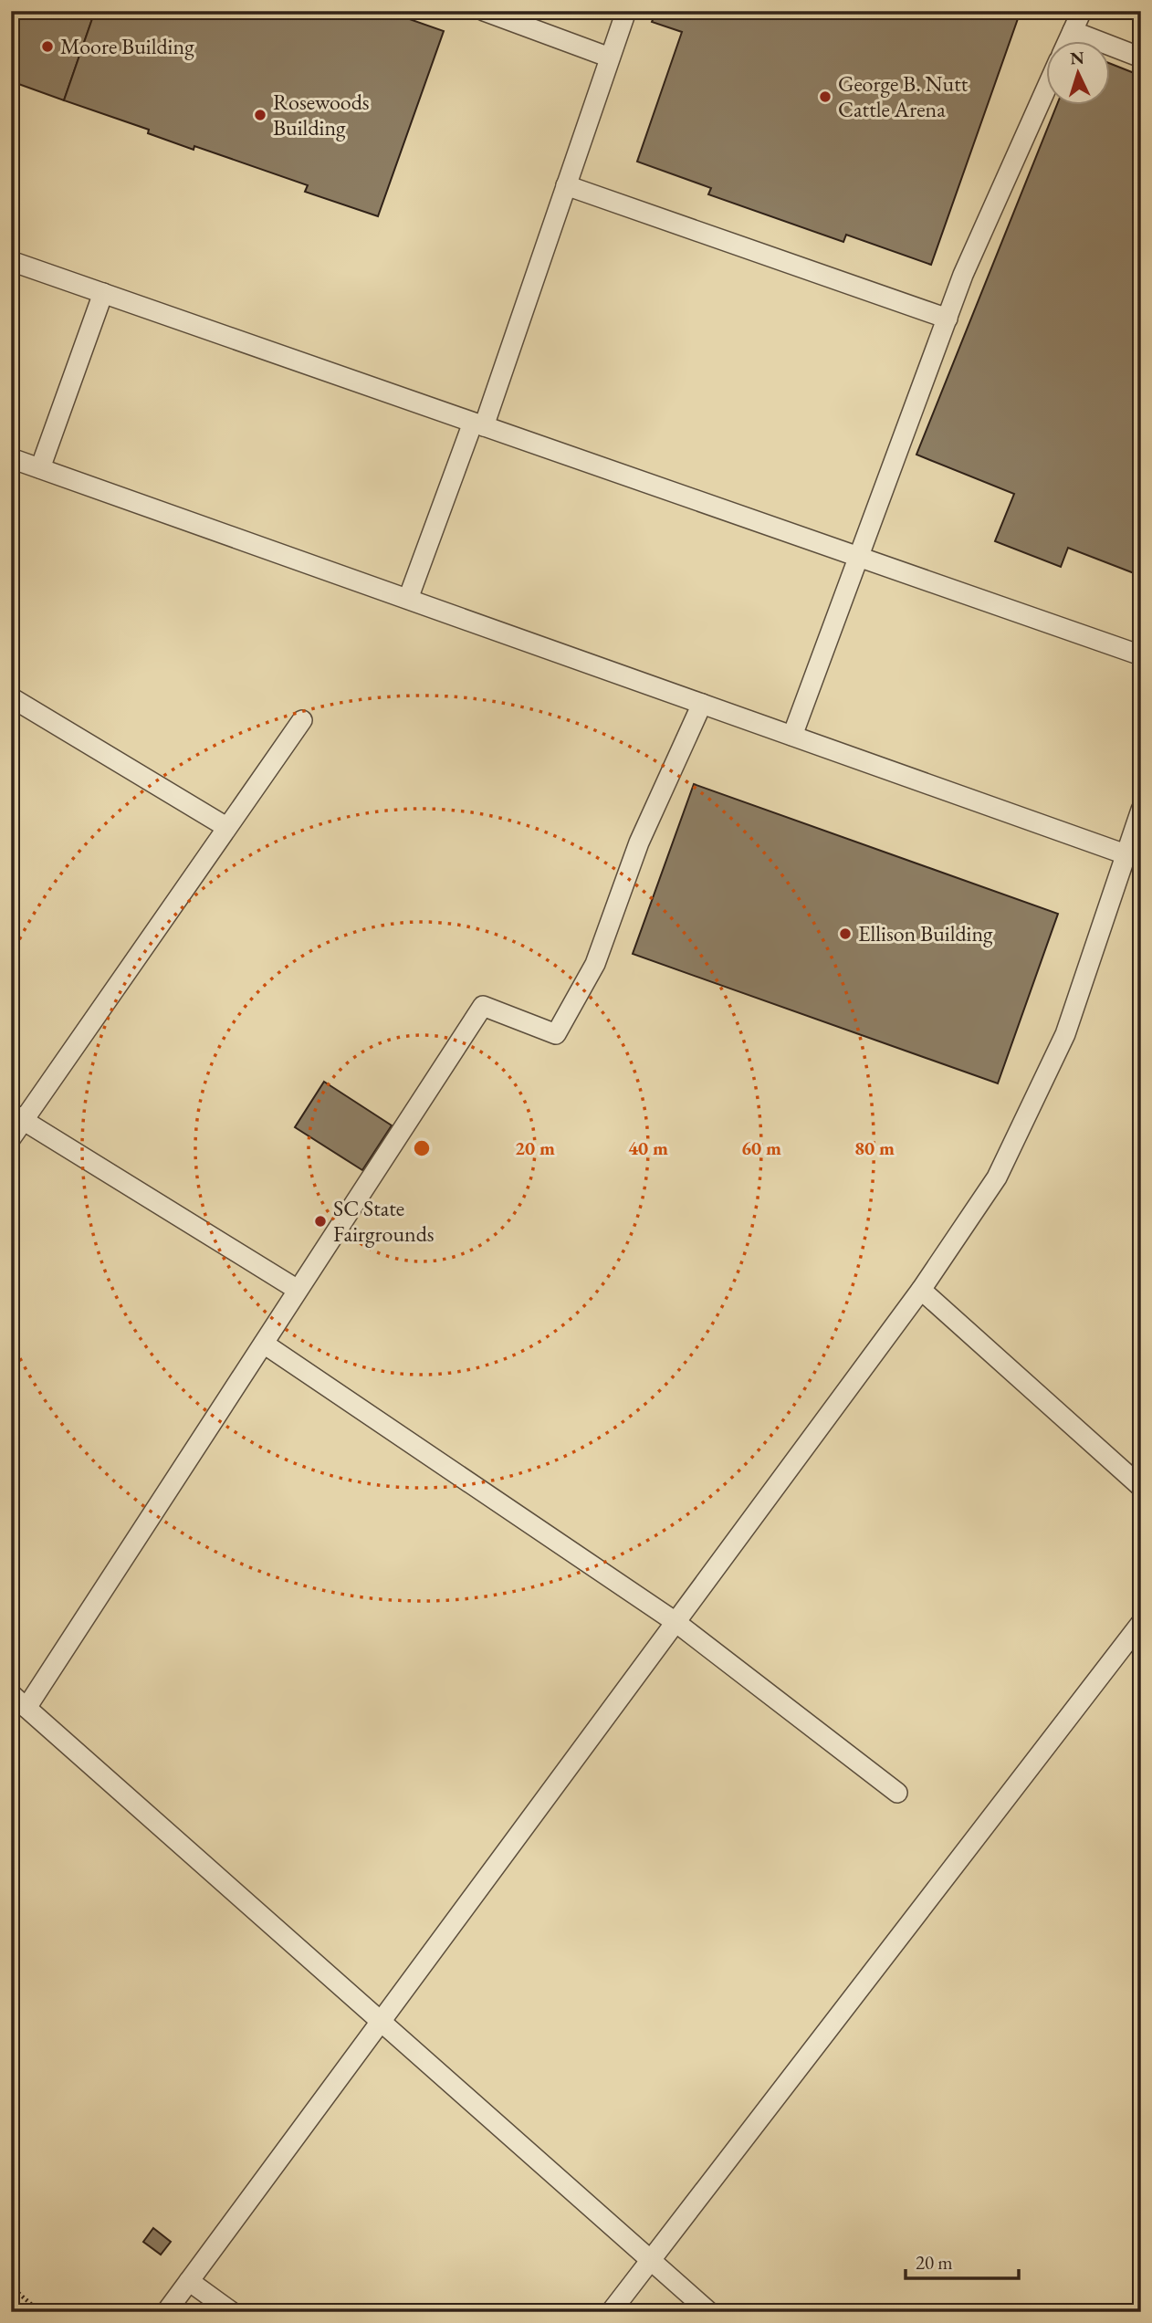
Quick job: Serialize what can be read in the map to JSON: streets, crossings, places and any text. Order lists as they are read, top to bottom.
{
  "places": [
    "Moore Building",
    "George B. Nutt Cattle Arena",
    "Rosewoods Building",
    "Ellison Building",
    "SC State Fairgrounds"
  ],
  "scale_bar": "20 m",
  "north": "top",
  "rings": [
    "20 m",
    "40 m",
    "60 m",
    "80 m"
  ]
}
